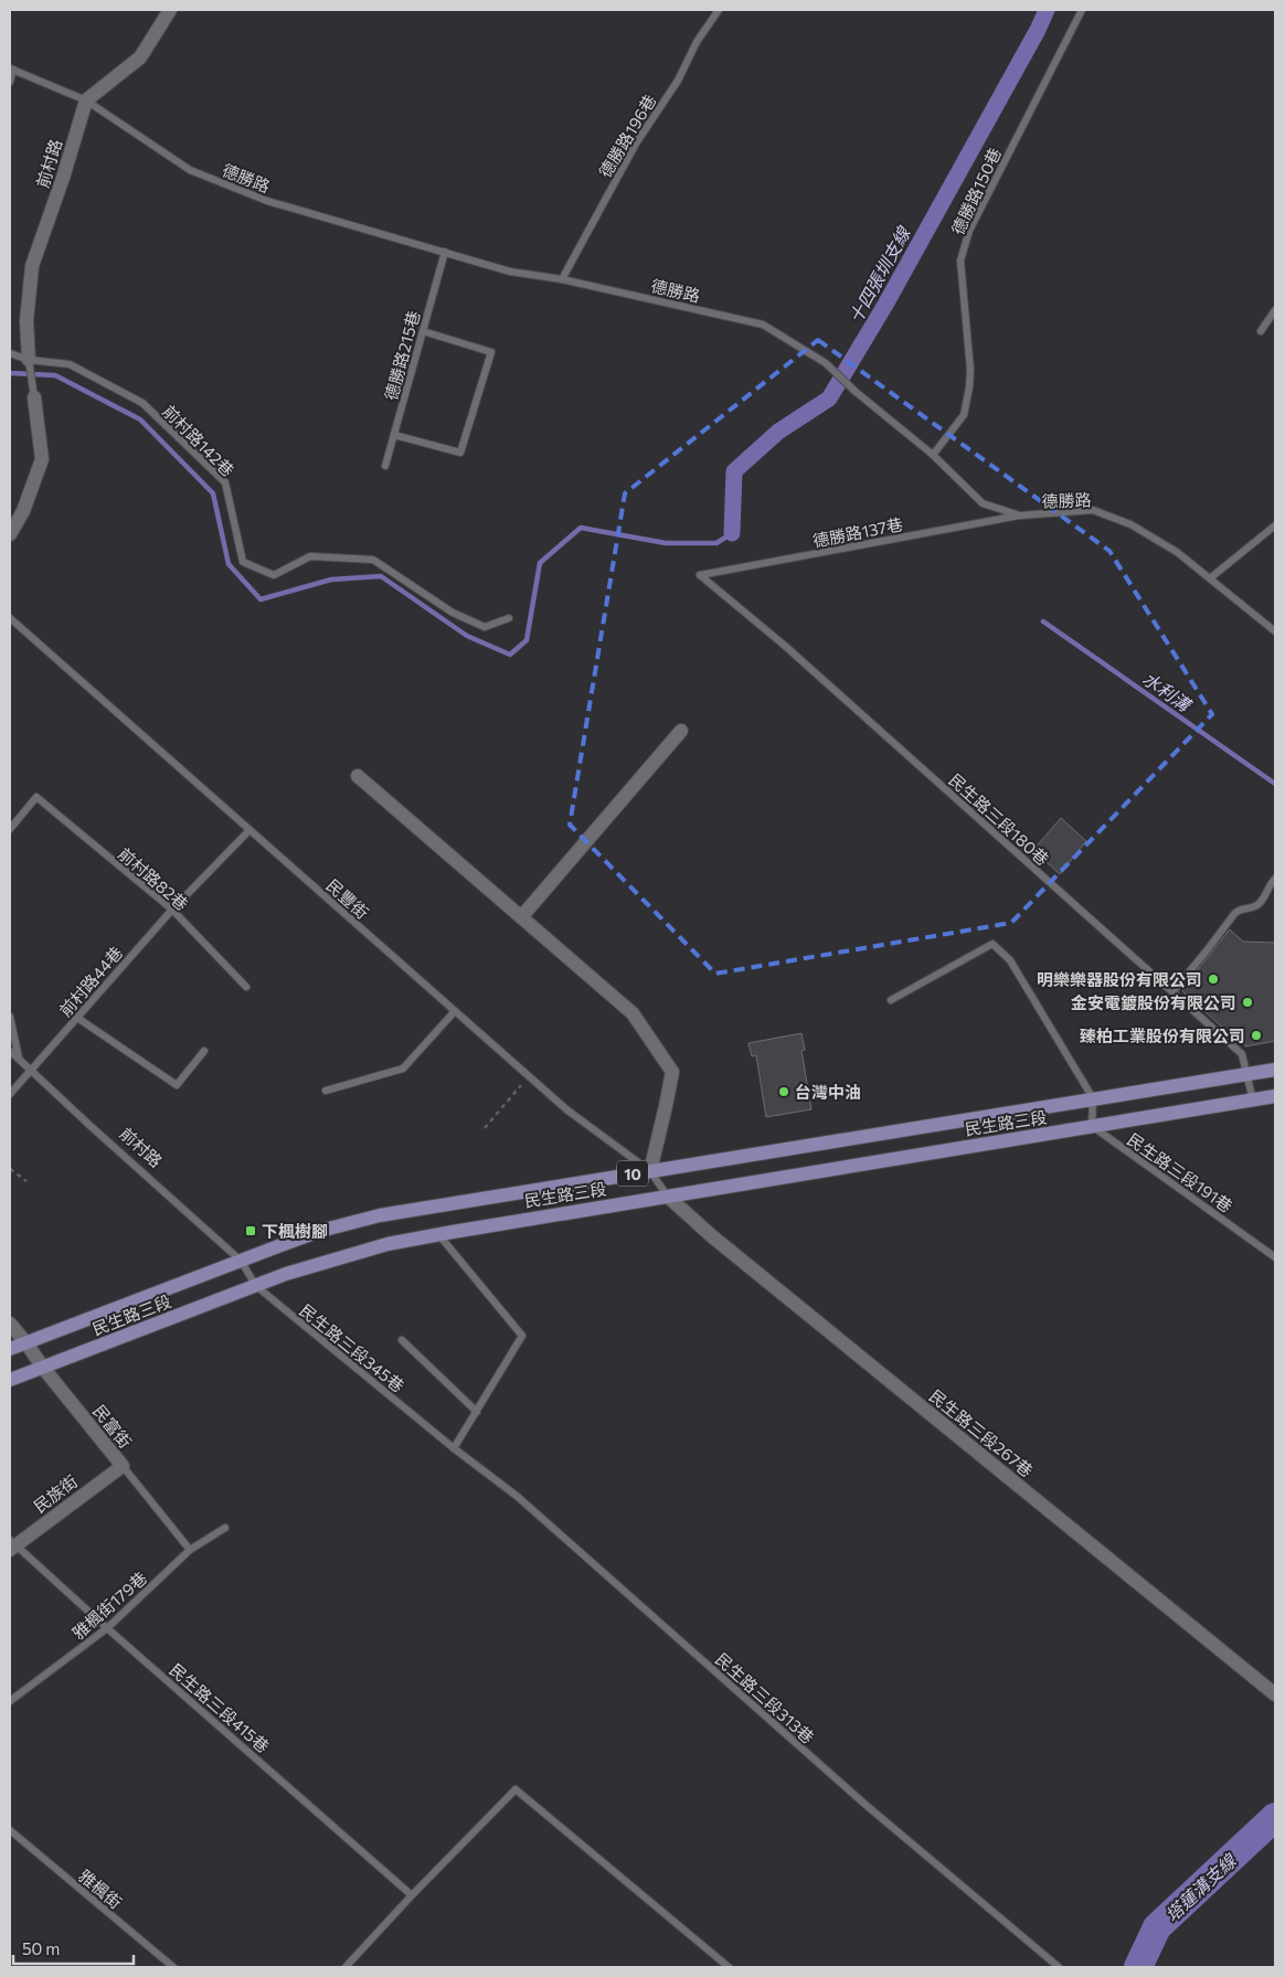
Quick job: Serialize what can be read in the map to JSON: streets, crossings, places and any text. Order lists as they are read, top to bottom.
{
  "streets": {
    "main road": ["民生路三段", "10"],
    "street": [
      "前村路",
      "民富街",
      "民生路三段267巷",
      "民族街"
    ],
    "lane": [
      "德勝路196巷",
      "德勝路",
      "德勝路150巷",
      "德勝路215巷",
      "前村路142巷",
      "德勝路137巷",
      "民生路三段180巷",
      "前村路82巷",
      "民豐街",
      "前村路44巷",
      "民生路三段191巷",
      "民生路三段345巷",
      "雅楓街179巷",
      "民生路三段313巷",
      "民生路三段415巷",
      "雅楓街"
    ]
  },
  "crossings": [
    ["德勝路196巷", "德勝路"],
    ["前村路", "德勝路"],
    ["前村路", "前村路142巷"],
    ["前村路", "前村路44巷"],
    ["前村路", "民生路三段"],
    ["前村路", "民生路三段345巷"],
    ["德勝路", "德勝路150巷"],
    ["德勝路", "德勝路215巷"],
    ["德勝路", "德勝路137巷"],
    ["德勝路137巷", "民生路三段180巷"],
    ["民生路三段180巷", "民生路三段"],
    ["前村路82巷", "前村路44巷"],
    ["民豐街", "前村路44巷"],
    ["民豐街", "民生路三段"],
    ["民豐街", "民生路三段267巷"],
    ["民生路三段", "民生路三段191巷"],
    ["民生路三段", "民生路三段345巷"],
    ["民生路三段", "民富街"],
    ["民生路三段", "民生路三段267巷"],
    ["民生路三段345巷", "民生路三段313巷"],
    ["民富街", "民族街"],
    ["民富街", "雅楓街179巷"],
    ["民族街", "民生路三段415巷"],
    ["雅楓街179巷", "民生路三段415巷"]
  ],
  "water": ["十四張圳支線", "水利溝", "塔蓮溝支線"],
  "places": {
    "other": [
      "明樂樂器股份有限公司",
      "金安電鍍股份有限公司",
      "臻柏工業股份有限公司",
      "台灣中油"
    ],
    "transit": ["下楓樹腳"]
  },
  "scale_bar": "50 m"
}
